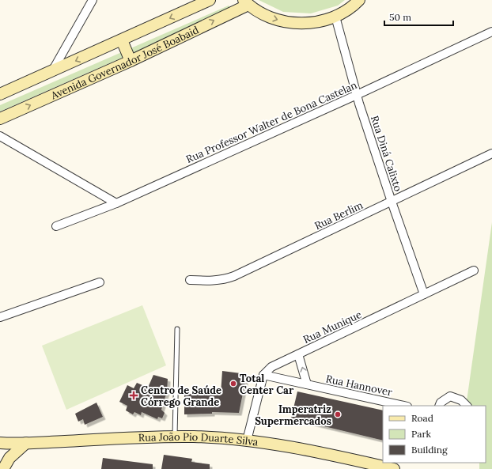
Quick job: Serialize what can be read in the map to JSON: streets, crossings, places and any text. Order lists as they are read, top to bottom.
{
  "streets": {
    "street": [
      "Avenida Governador José Boabaid",
      "Rua Professor Walter de Bona Castelan",
      "Rua Diná Calixto",
      "Rua Berlim",
      "Rua Munique",
      "Rua Hannover",
      "Rua João Pio Duarte Silva"
    ]
  },
  "crossings": [
    ["Rua Professor Walter de Bona Castelan", "Rua Diná Calixto"],
    ["Rua Diná Calixto", "Rua Berlim"],
    ["Rua Diná Calixto", "Rua Munique"],
    ["Rua Munique", "Rua Hannover"]
  ],
  "places": {
    "other": ["Total Center Car", "Imperatriz Supermercados"],
    "health": ["Centro de Saúde Córrego Grande"]
  },
  "legend": ["Road", "Park", "Building"],
  "scale_bar": "50 m"
}
